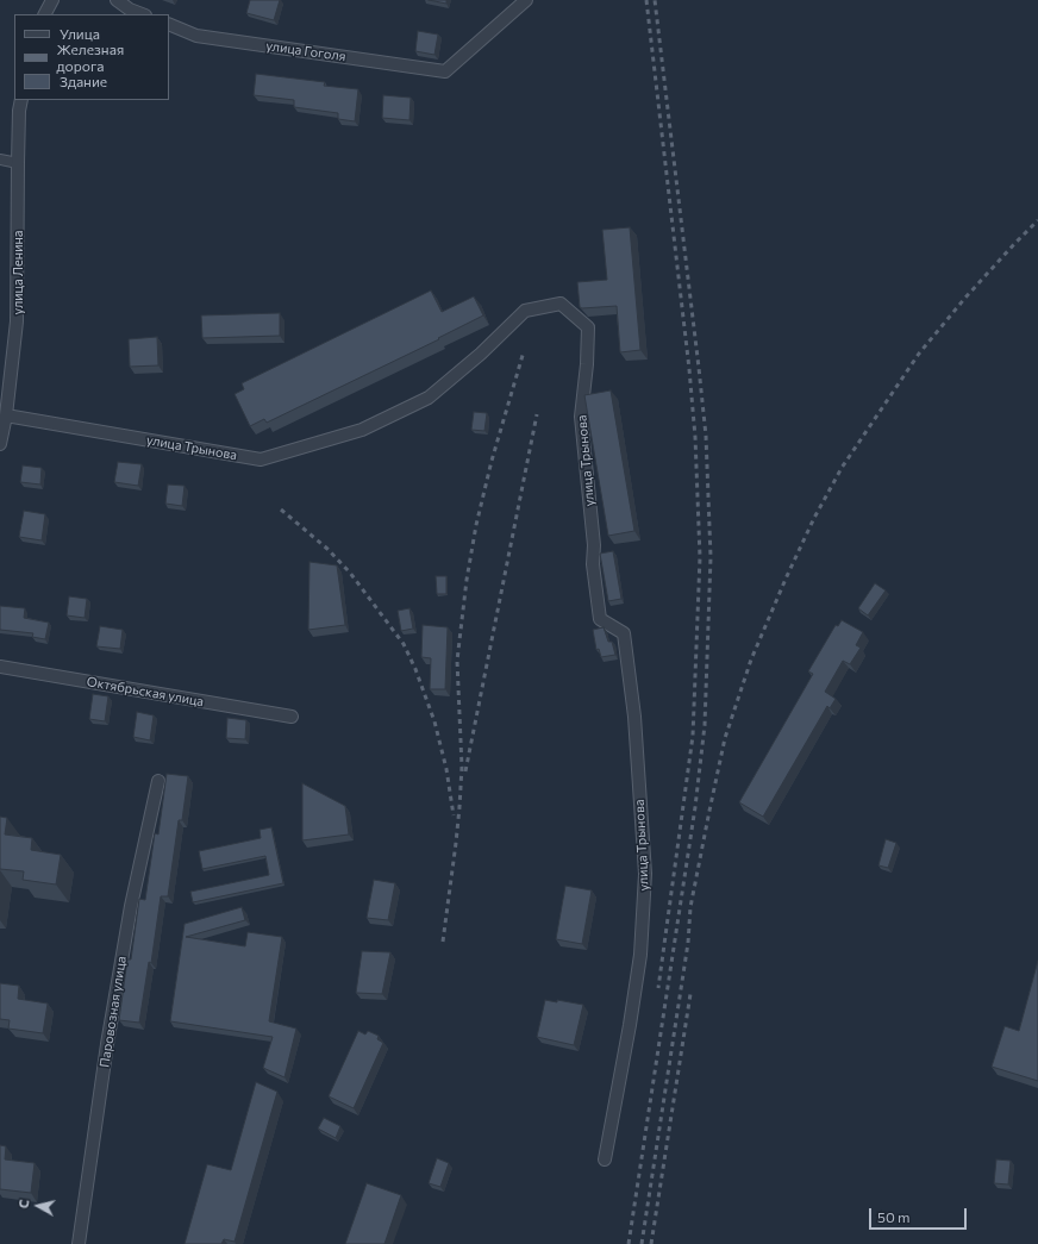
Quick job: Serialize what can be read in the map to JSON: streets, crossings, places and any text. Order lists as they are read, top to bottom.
{
  "streets": {
    "street": [
      "улица Гоголя",
      "улица Ленина",
      "улица Трынова",
      "Октябрьская улица",
      "Паровозная улица"
    ]
  },
  "crossings": [
    ["улица Ленина", "улица Трынова"]
  ],
  "legend": ["Улица", "Железная дорога", "Здание"],
  "scale_bar": "50 m",
  "north": "left"
}
